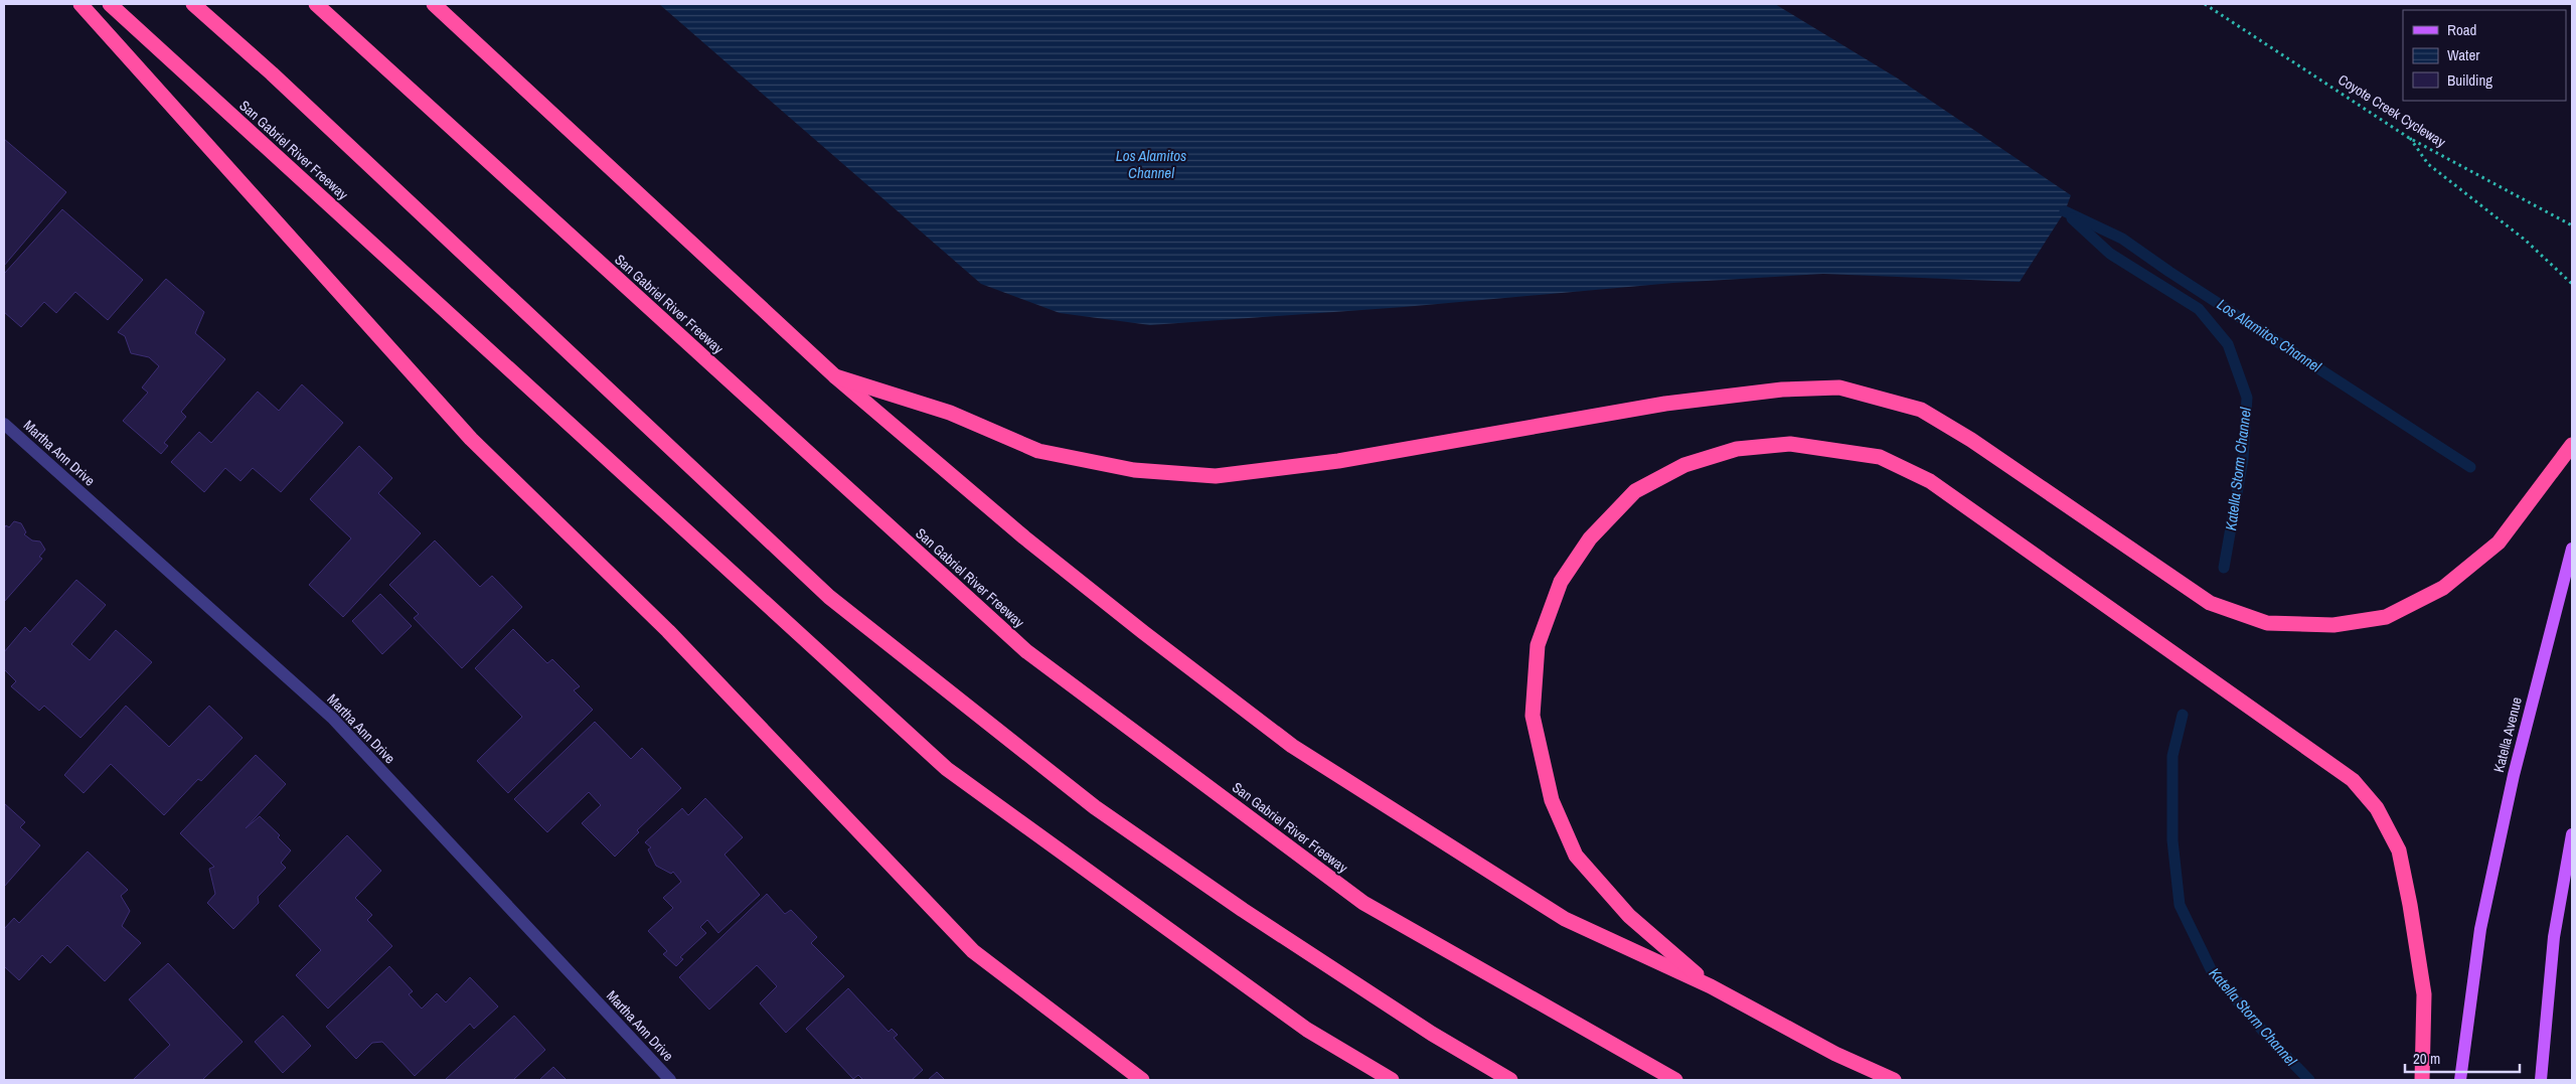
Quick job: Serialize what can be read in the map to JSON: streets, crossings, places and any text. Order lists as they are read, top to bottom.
{
  "streets": {
    "highway": ["San Gabriel River Freeway"],
    "main road": ["Katella Avenue"],
    "street": ["Martha Ann Drive"],
    "path": ["Coyote Creek Cycleway"]
  },
  "water": ["Los Alamitos Channel", "Katella Storm Channel"],
  "legend": ["Road", "Water", "Building"],
  "scale_bar": "20 m"
}
